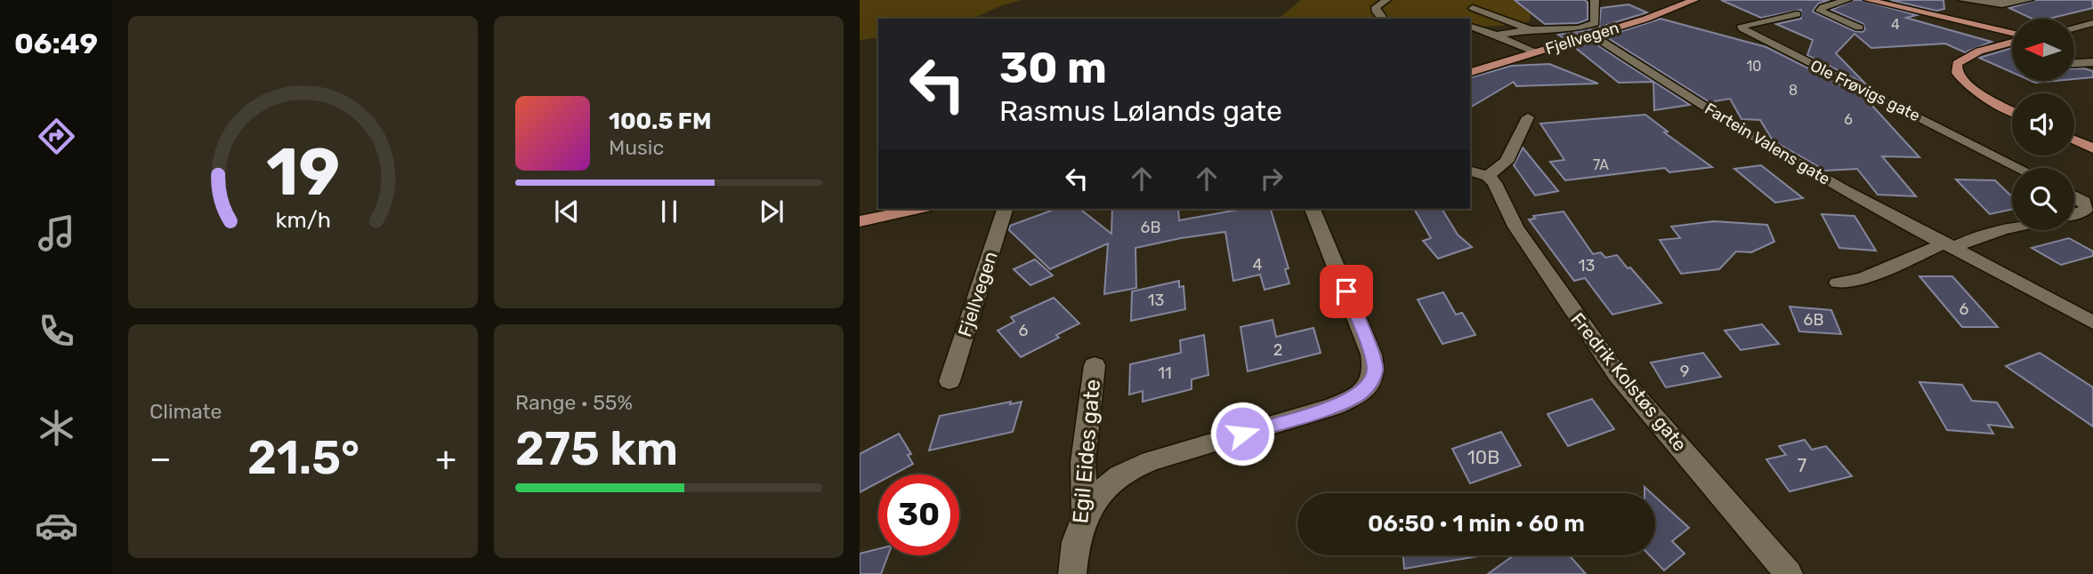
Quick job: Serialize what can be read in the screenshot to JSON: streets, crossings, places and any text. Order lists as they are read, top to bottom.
{
  "streets": {
    "main road": ["Fjellvegen"],
    "street": [
      "Ole Frøvigs gate",
      "Fartein Valens gate",
      "Fredrik Kolstøs gate",
      "Egil Eides gate"
    ]
  },
  "crossings": [
    ["Fjellvegen", "Fartein Valens gate"]
  ],
  "house_numbers": [
    "4",
    "10",
    "8",
    "6",
    "7A",
    "6B",
    "4",
    "13",
    "13",
    "6",
    "6B",
    "6",
    "2",
    "9",
    "11",
    "10B",
    "7"
  ],
  "north": "left",
  "page": {
    "tabs": "06:49",
    "turn": ["30 m", "Rasmus Lølands gate"],
    "song": ["100.5 FM", "Music"],
    "tile": [
      "Climate",
      ["Range · 55%", "275 km"]
    ],
    "heat": ["−", "21.5°", "+"],
    "limit": "30",
    "trip": "06:50 · 1 min · 60 m",
    "gauge": ["19", "km/h"]
  }
}
